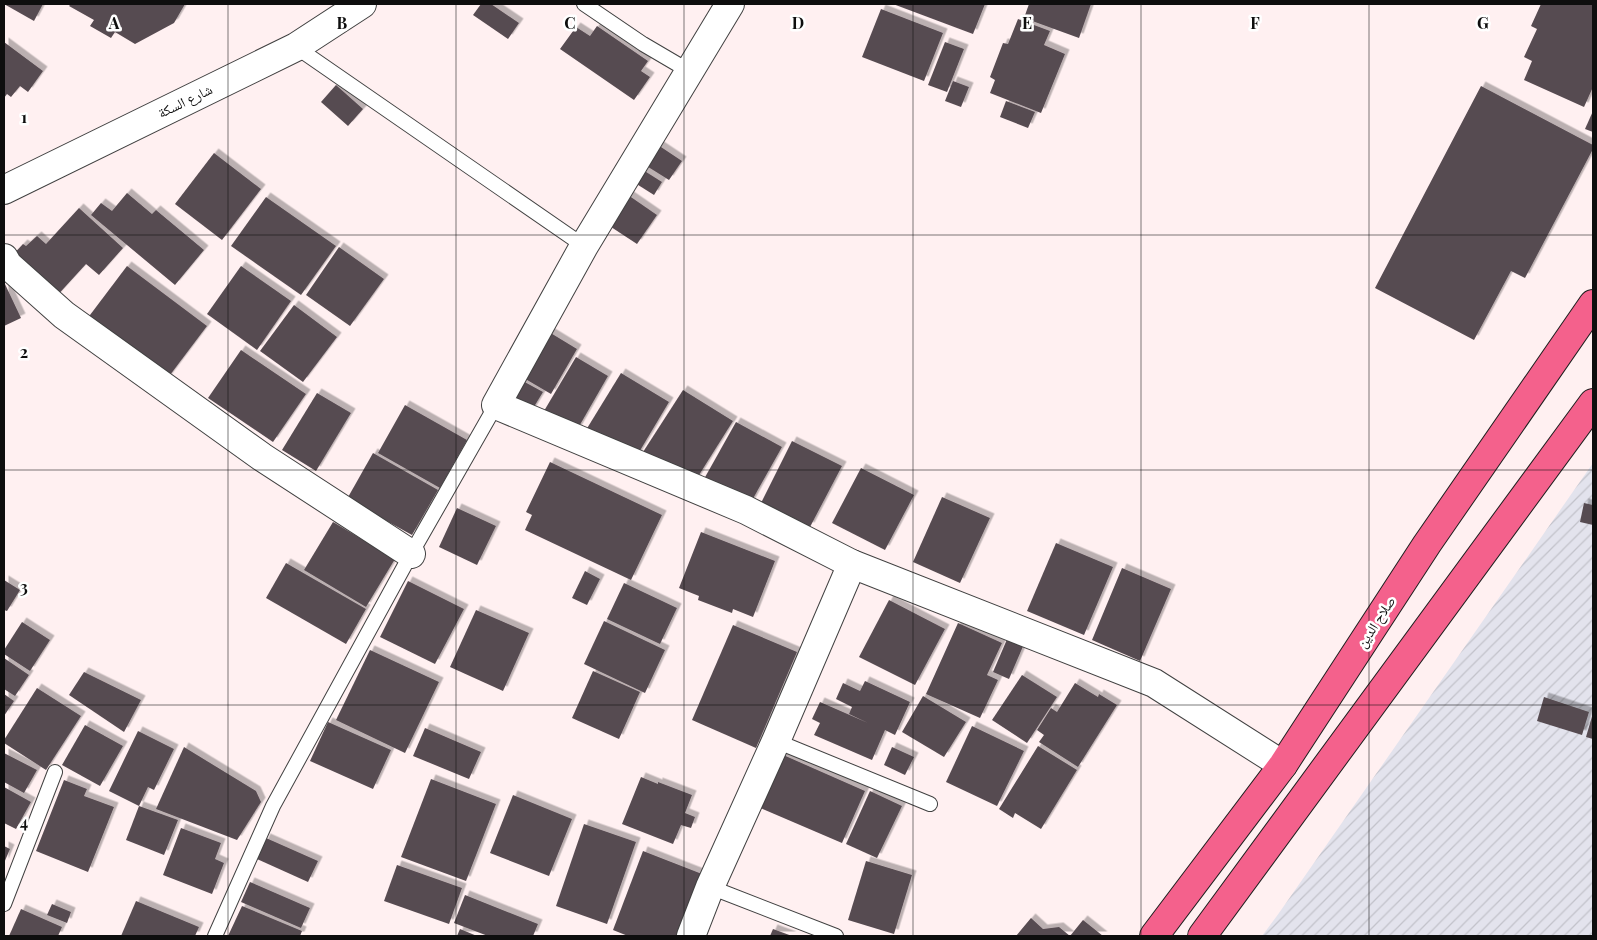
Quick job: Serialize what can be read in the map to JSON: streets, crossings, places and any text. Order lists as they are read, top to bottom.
{
  "streets": {
    "highway": ["صلاح الدين"],
    "street": ["شارع السكة"]
  },
  "grid": {
    "columns": [
      "A",
      "B",
      "C",
      "D",
      "E",
      "F",
      "G"
    ],
    "rows": [
      "1",
      "2",
      "3",
      "4"
    ]
  }
}
